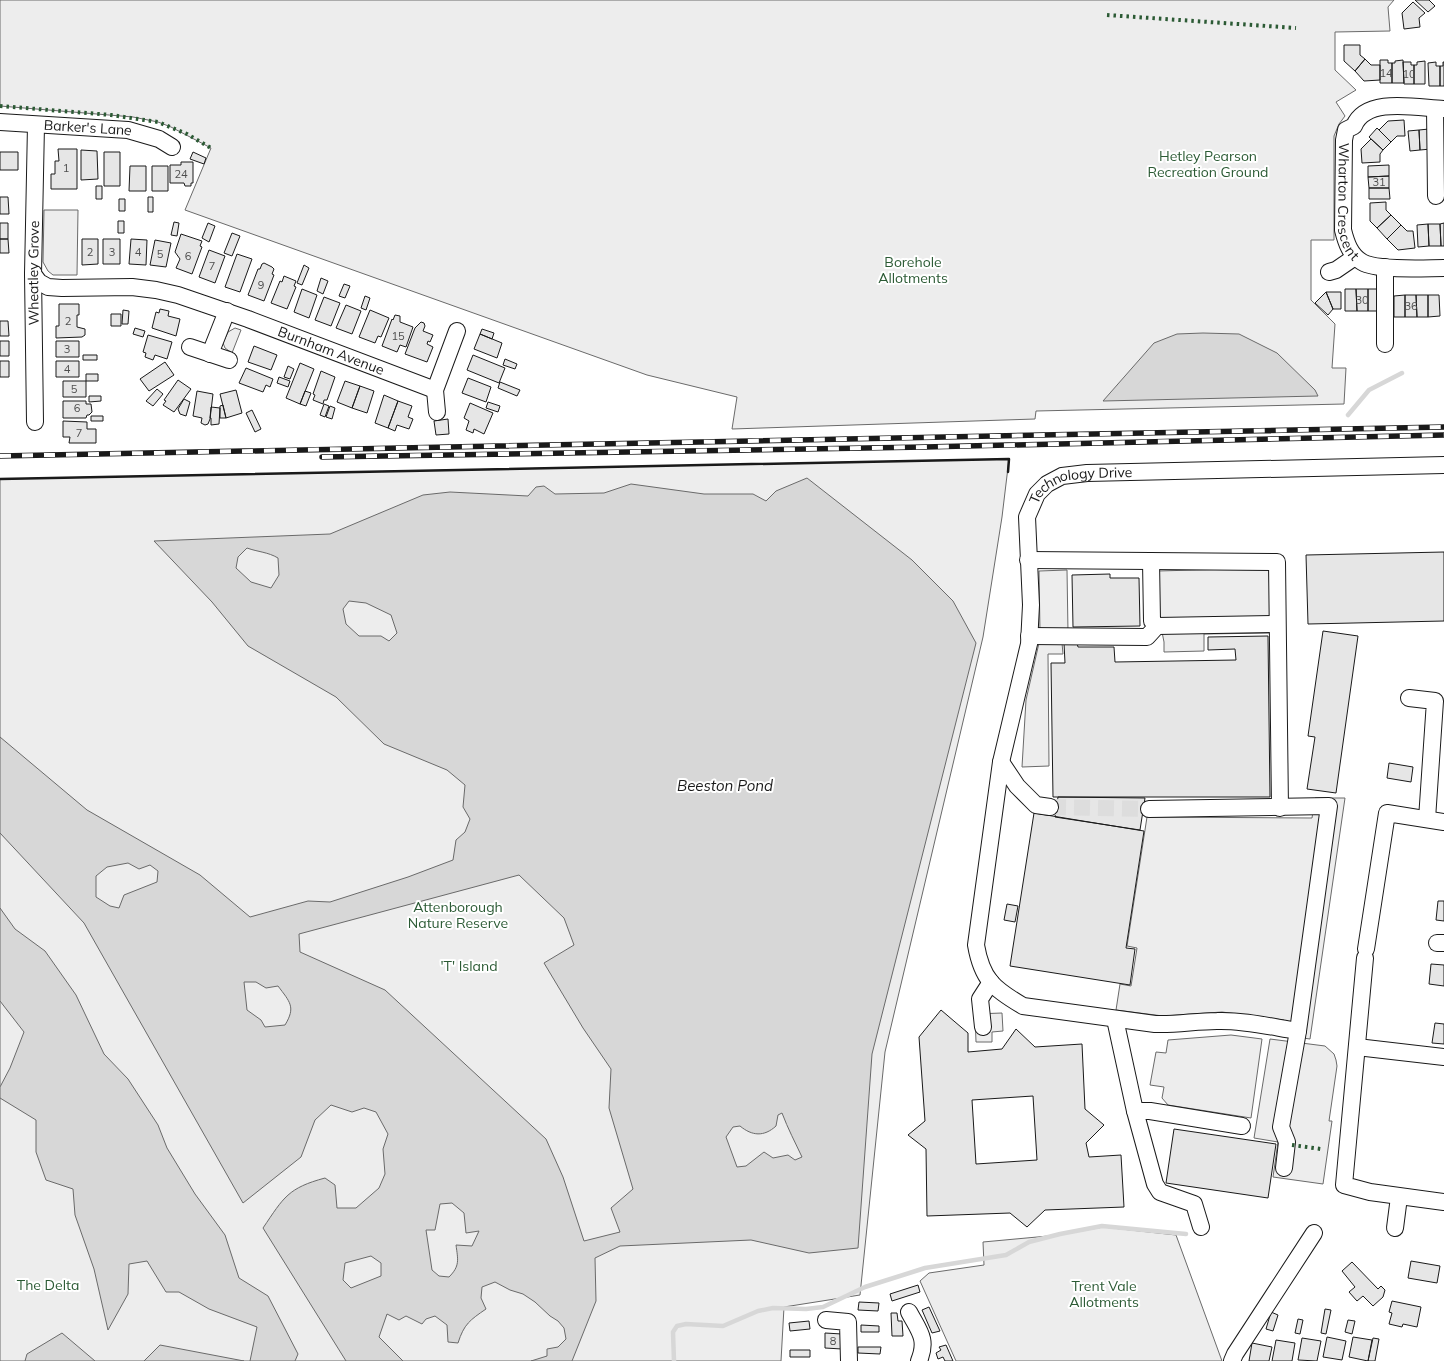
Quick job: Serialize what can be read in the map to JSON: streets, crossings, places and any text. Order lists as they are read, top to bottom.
{
  "streets": {
    "street": [
      "Barker's Lane",
      "Wharton Crescent",
      "Wheatley Grove",
      "Burnham Avenue",
      "Technology Drive"
    ]
  },
  "crossings": [
    ["Barker's Lane", "Wheatley Grove"],
    ["Wheatley Grove", "Burnham Avenue"]
  ],
  "water": ["Beeston Pond"],
  "parks": [
    "Hetley Pearson Recreation Ground",
    "Borehole Allotments",
    "Attenborough Nature Reserve",
    "'T' Island",
    "The Delta",
    "Trent Vale Allotments"
  ],
  "house_numbers": [
    "14",
    "10",
    "1",
    "24",
    "31",
    "2",
    "3",
    "4",
    "5",
    "6",
    "7",
    "9",
    "30",
    "36",
    "2",
    "15",
    "3",
    "4",
    "5",
    "6",
    "7",
    "8"
  ]
}
